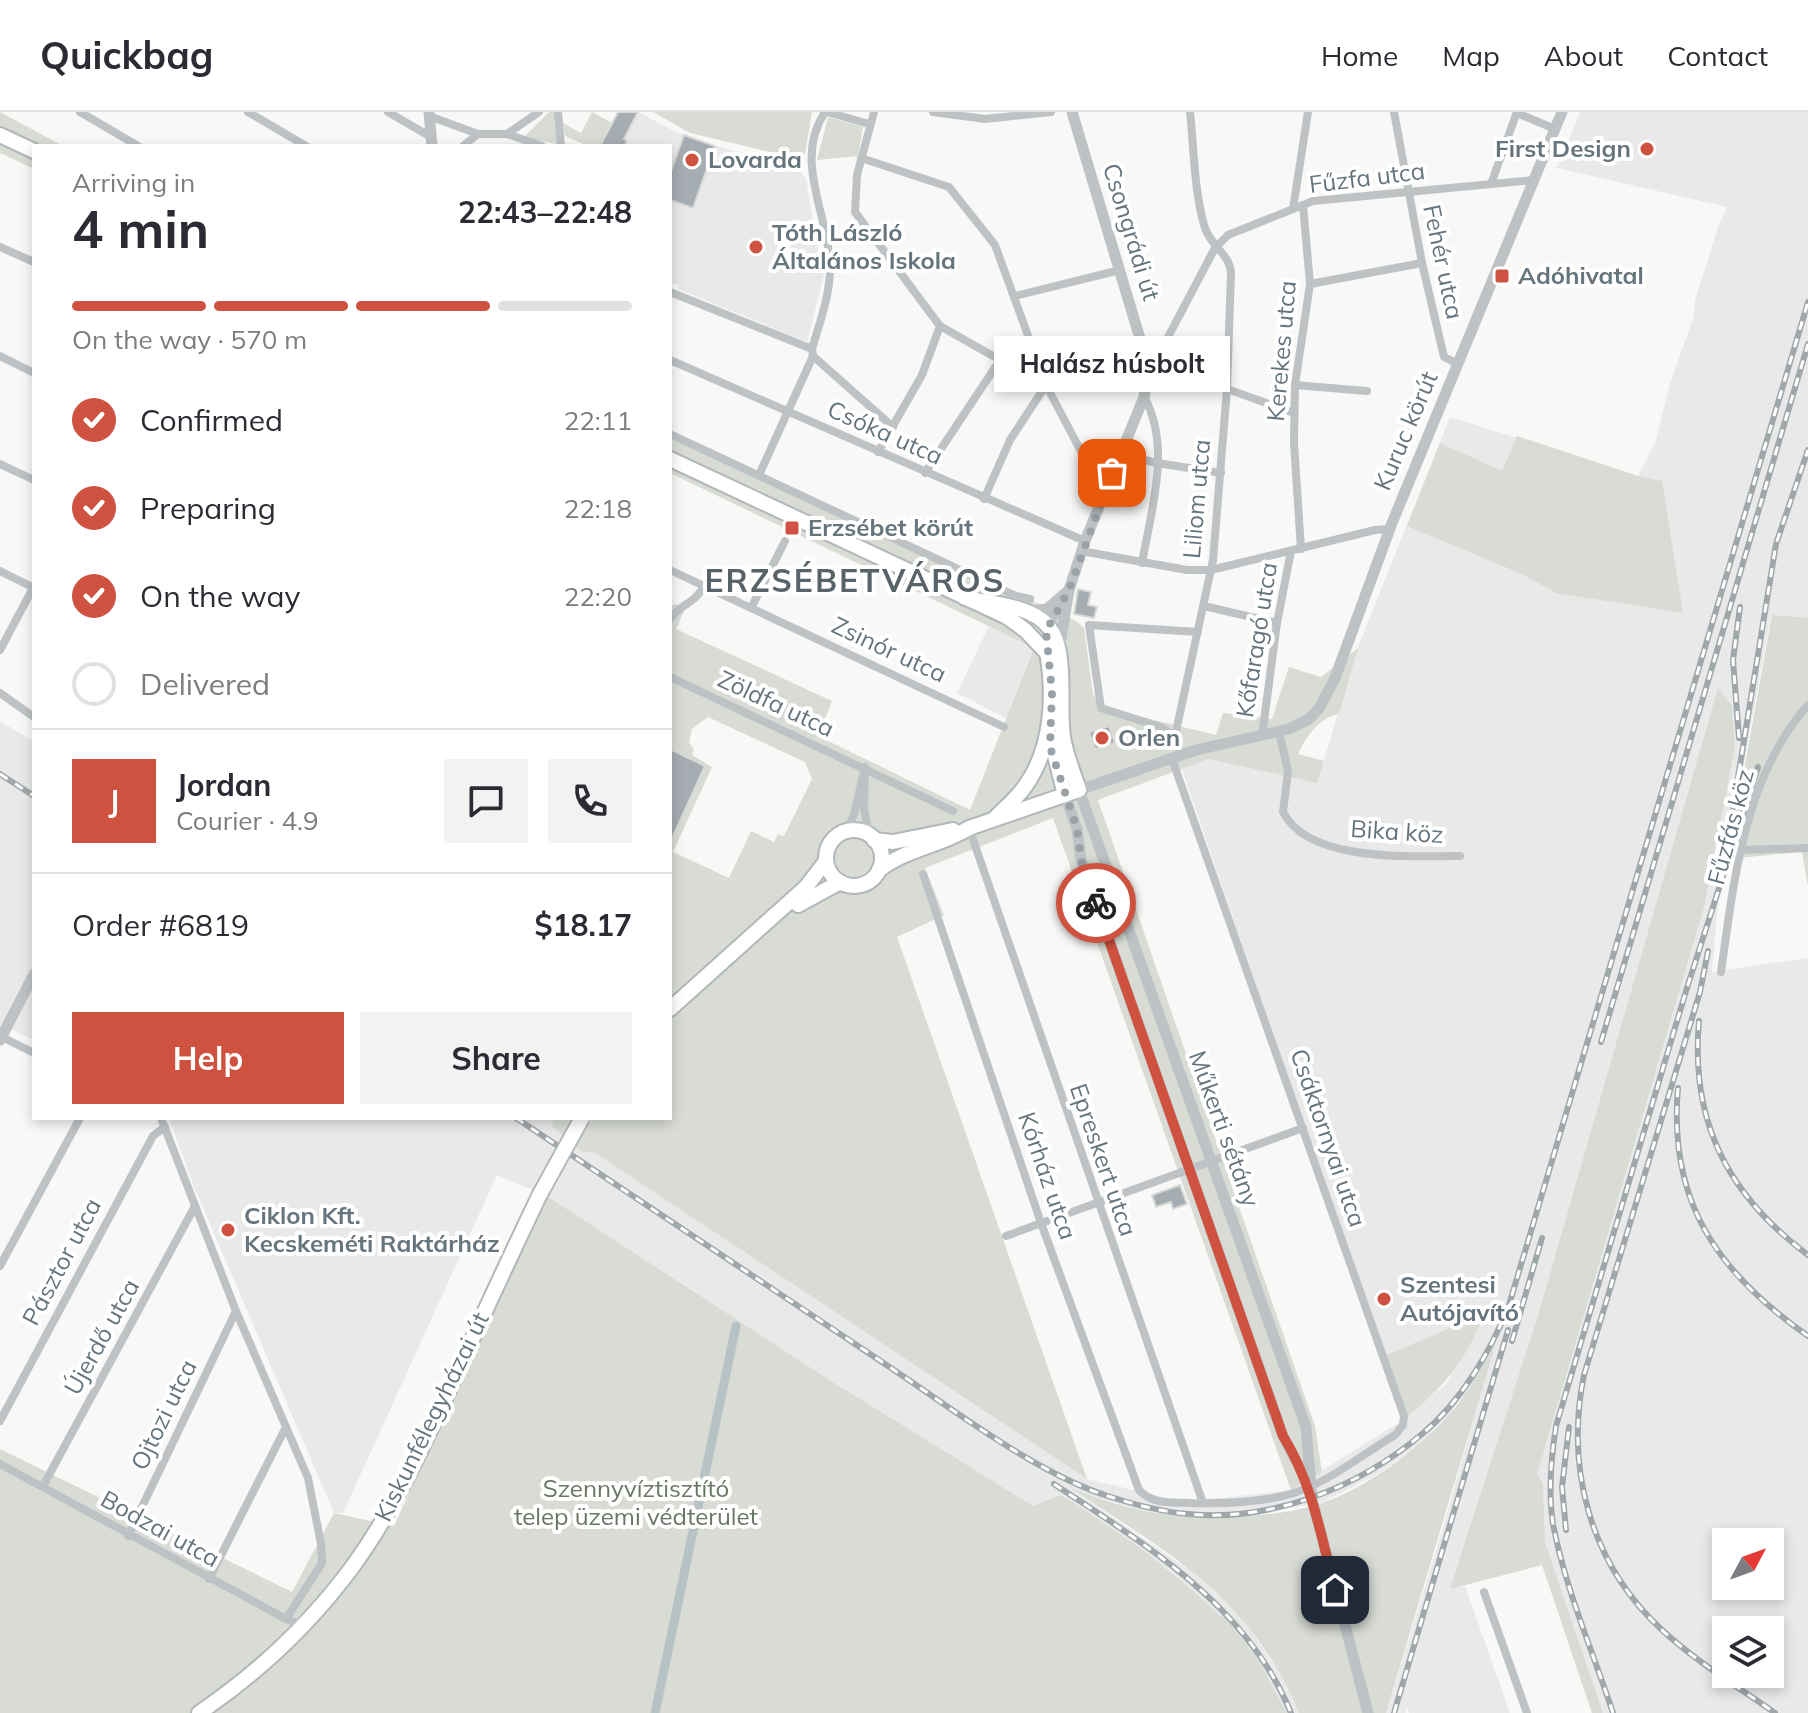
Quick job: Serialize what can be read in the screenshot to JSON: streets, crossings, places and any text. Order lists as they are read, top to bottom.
{
  "streets": {
    "main road": ["Kiskunfélegyházai út"],
    "street": [
      "Fűzfa utca",
      "Csongrádi út",
      "Fehér utca",
      "Kerekes utca",
      "Kuruc körút",
      "Csóka utca",
      "Liliom utca",
      "Kőfaragó utca",
      "Zsinór utca",
      "Zöldfa utca",
      "Fűzfás köz",
      "Bika köz",
      "Műkerti sétány",
      "Csáktornyai utca",
      "Epreskert utca",
      "Kórház utca",
      "Pásztor utca",
      "Újerdő utca",
      "Ojtozi utca",
      "Bodzai utca"
    ]
  },
  "crossings": [
    ["Fűzfa utca", "Fehér utca"],
    ["Fűzfa utca", "Kerekes utca"],
    ["Fűzfa utca", "Kuruc körút"],
    ["Fűzfa utca", "Liliom utca"],
    ["Csongrádi út", "Csóka utca"],
    ["Fehér utca", "Kuruc körút"],
    ["Kerekes utca", "Csóka utca"],
    ["Kerekes utca", "Kőfaragó utca"],
    ["Kuruc körút", "Csóka utca"],
    ["Kuruc körút", "Kőfaragó utca"],
    ["Kuruc körút", "Bika köz"],
    ["Kuruc körút", "Műkerti sétány"],
    ["Kuruc körút", "Csáktornyai utca"],
    ["Csóka utca", "Liliom utca"],
    ["Csóka utca", "Kőfaragó utca"],
    ["Műkerti sétány", "Csáktornyai utca"],
    ["Epreskert utca", "Kórház utca"],
    ["Újerdő utca", "Bodzai utca"],
    ["Ojtozi utca", "Bodzai utca"],
    ["Kiskunfélegyházai út", "Bodzai utca"]
  ],
  "districts": ["ERZSÉBETVÁROS"],
  "parks": ["Szennyvíztisztító telep üzemi védterület"],
  "places": {
    "other": [
      "First Design",
      "Lovarda",
      "Tóth László Általános Iskola",
      "Halász húsbolt",
      "Orlen",
      "Ciklon Kft. Kecskeméti Raktárház",
      "Szentesi Autójavító"
    ],
    "transit": ["Adóhivatal", "Erzsébet körút"]
  },
  "north": "top right",
  "page": {
    "header": "Quickbag",
    "nav": [
      "Home",
      "Map",
      "About",
      "Contact"
    ],
    "heading": ["4 min", "Arriving in", "22:43–22:48"],
    "panel": [
      "Jordan",
      "Courier · 4.9",
      "Order #6819",
      "$18.17"
    ],
    "bar": "On the way · 570 m",
    "bubble": "Halász húsbolt",
    "list": [
      ["Confirmed", "22:11"],
      ["Preparing", "22:18"],
      ["On the way", "22:20"],
      "Delivered"
    ],
    "round": "J",
    "buttons": ["Help", "Share"]
  }
}
